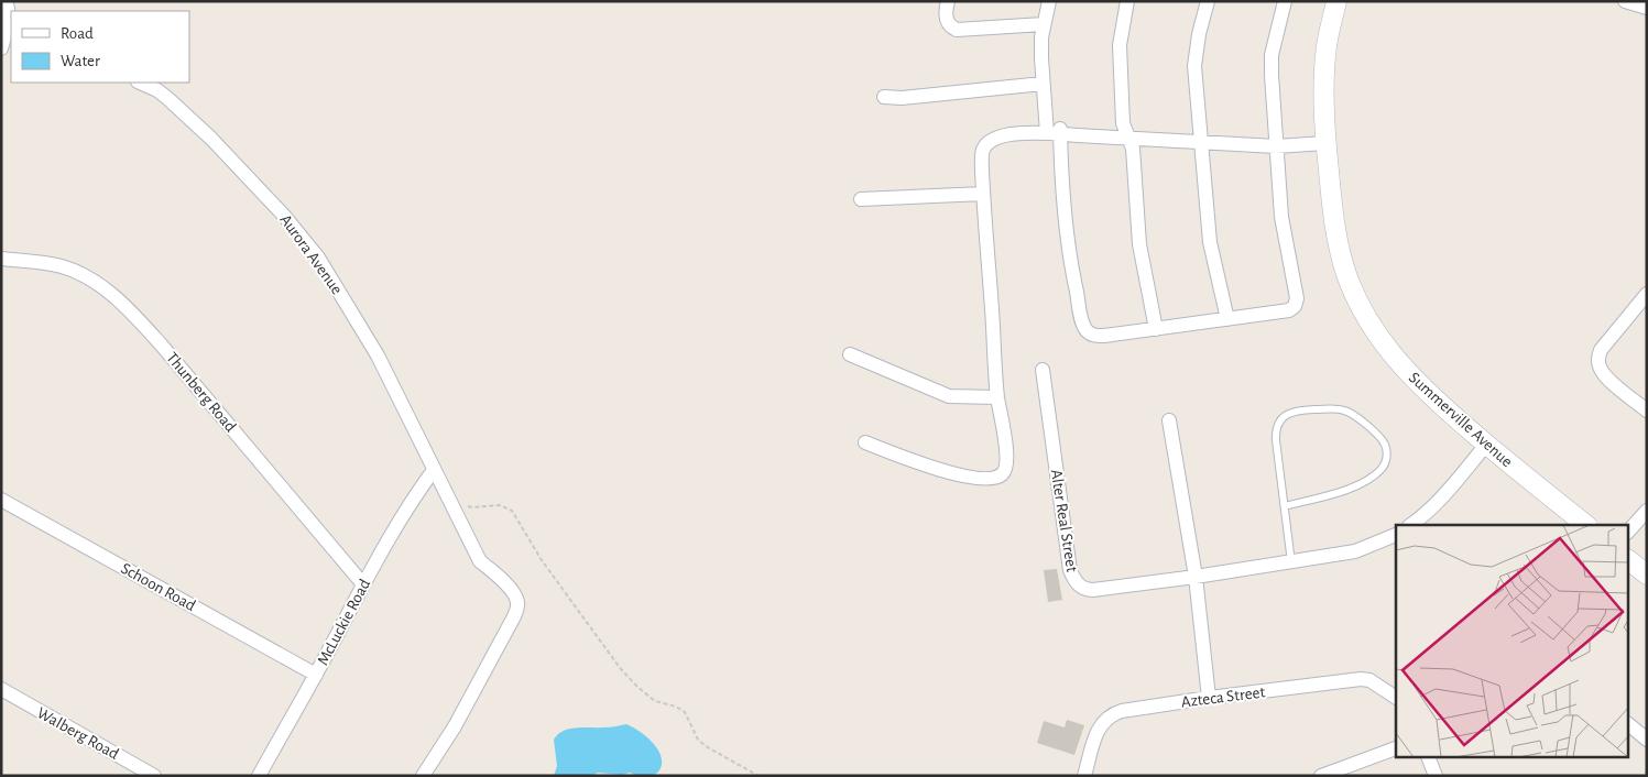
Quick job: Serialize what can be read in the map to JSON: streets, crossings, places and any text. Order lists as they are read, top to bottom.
{
  "streets": {
    "street": [
      "Aurora Avenue",
      "Thunberg Road",
      "Summerville Avenue",
      "Alter Real Street",
      "Schoon Road",
      "McLuckie Road",
      "Azteca Street",
      "Walberg Road"
    ]
  },
  "crossings": [
    ["Aurora Avenue", "McLuckie Road"],
    ["Thunberg Road", "McLuckie Road"],
    ["Schoon Road", "McLuckie Road"]
  ],
  "legend": ["Road", "Water"]
}
